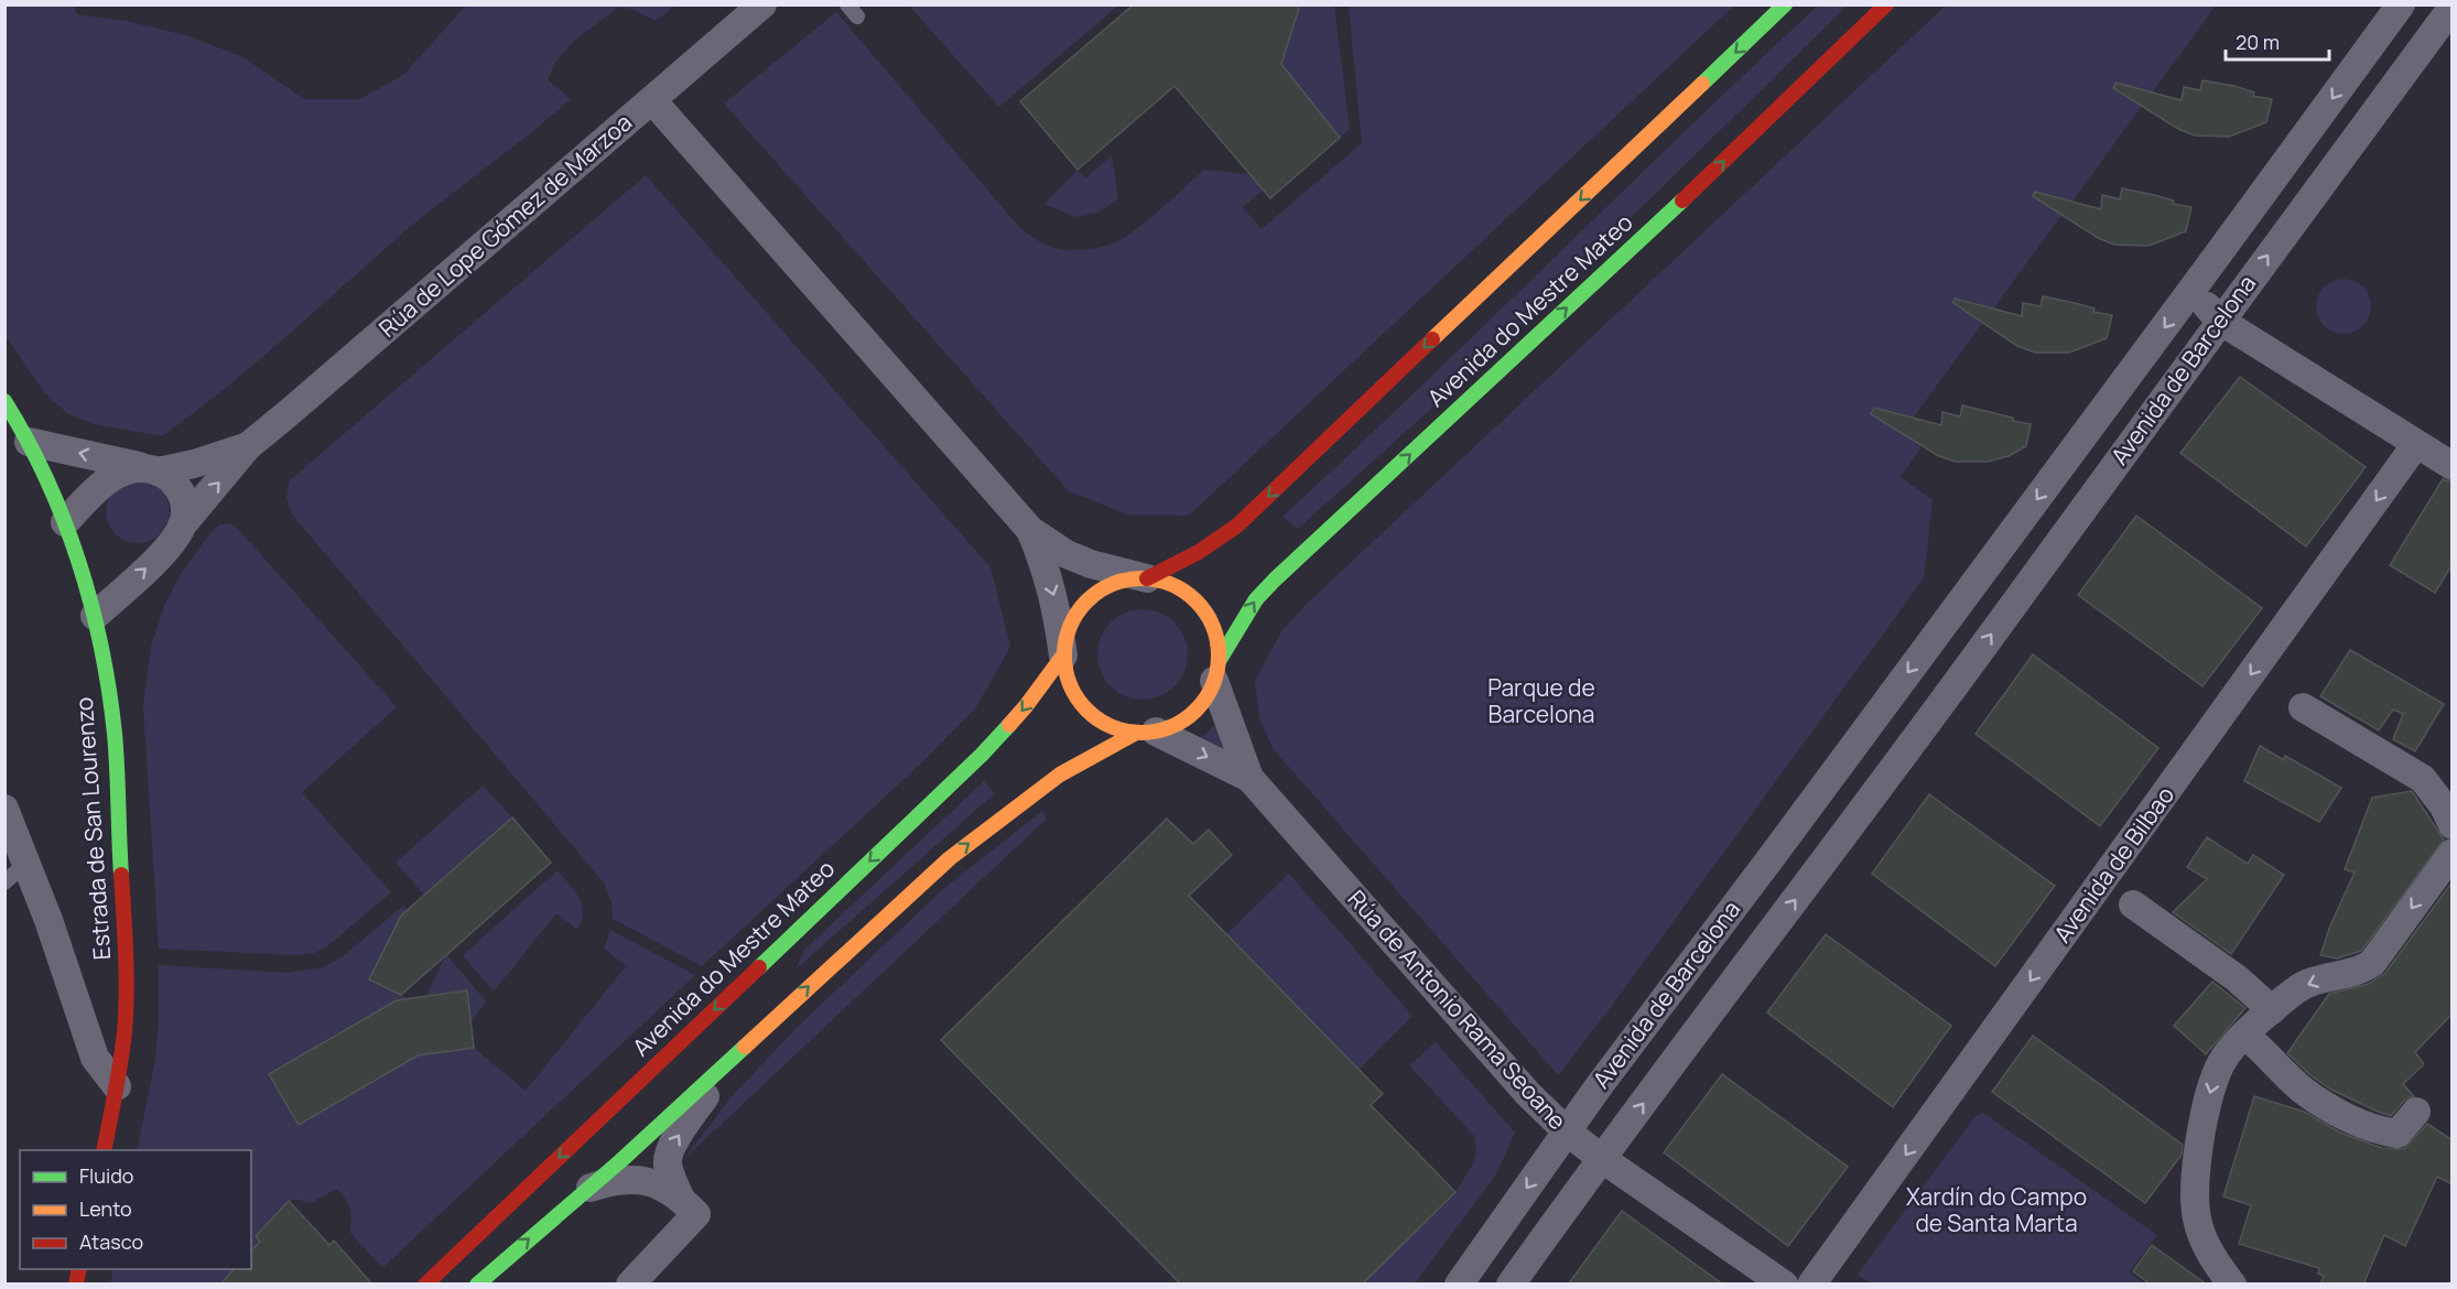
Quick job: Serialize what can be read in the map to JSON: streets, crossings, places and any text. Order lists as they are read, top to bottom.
{
  "streets": {
    "main road": ["Avenida do Mestre Mateo", "Estrada de San Lourenzo"],
    "street": [
      "Rúa de Lope Gómez de Marzoa",
      "Avenida de Barcelona",
      "Avenida de Bilbao",
      "Rúa de Antonio Rama Seoane"
    ]
  },
  "crossings": [
    ["Rúa de Lope Gómez de Marzoa", "Estrada de San Lourenzo"],
    ["Avenida do Mestre Mateo", "Rúa de Antonio Rama Seoane"],
    ["Avenida de Barcelona", "Rúa de Antonio Rama Seoane"]
  ],
  "one_way": ["Avenida de Bilbao"],
  "parks": ["Parque de Barcelona", "Xardín do Campo de Santa Marta"],
  "legend": ["Fluido", "Lento", "Atasco"],
  "scale_bar": "20 m"
}
